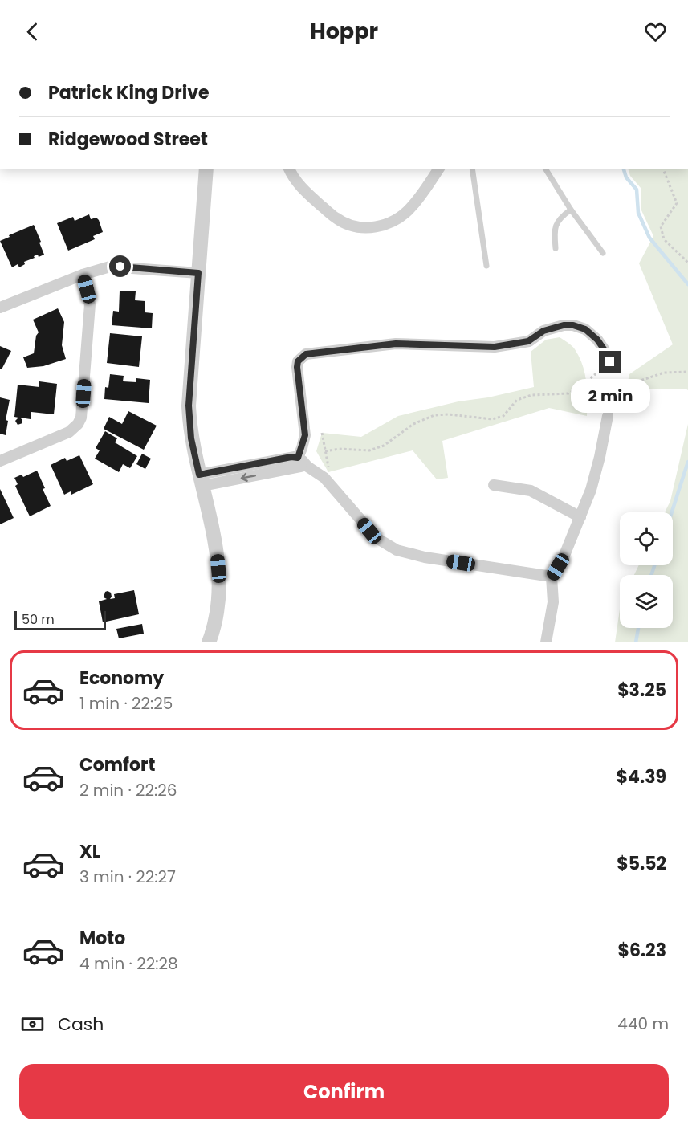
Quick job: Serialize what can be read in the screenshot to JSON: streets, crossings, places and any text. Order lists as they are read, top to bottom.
{
  "scale_bar": "50 m",
  "page": {
    "header": "Hoppr",
    "banner": ["Patrick King Drive", "Ridgewood Street"],
    "bubble": "2 min",
    "scale": "50 m",
    "list": [
      {
        "name": "Economy",
        "note": "1 min · 22:25",
        "value": "$3.25"
      },
      {
        "name": "Comfort",
        "note": "2 min · 22:26",
        "value": "$4.39"
      },
      {
        "name": "XL",
        "note": "3 min · 22:27",
        "value": "$5.52"
      },
      {
        "name": "Moto",
        "note": "4 min · 22:28",
        "value": "$6.23"
      }
    ],
    "pay": ["Cash", "440 m"],
    "buttons": "Confirm"
  }
}
